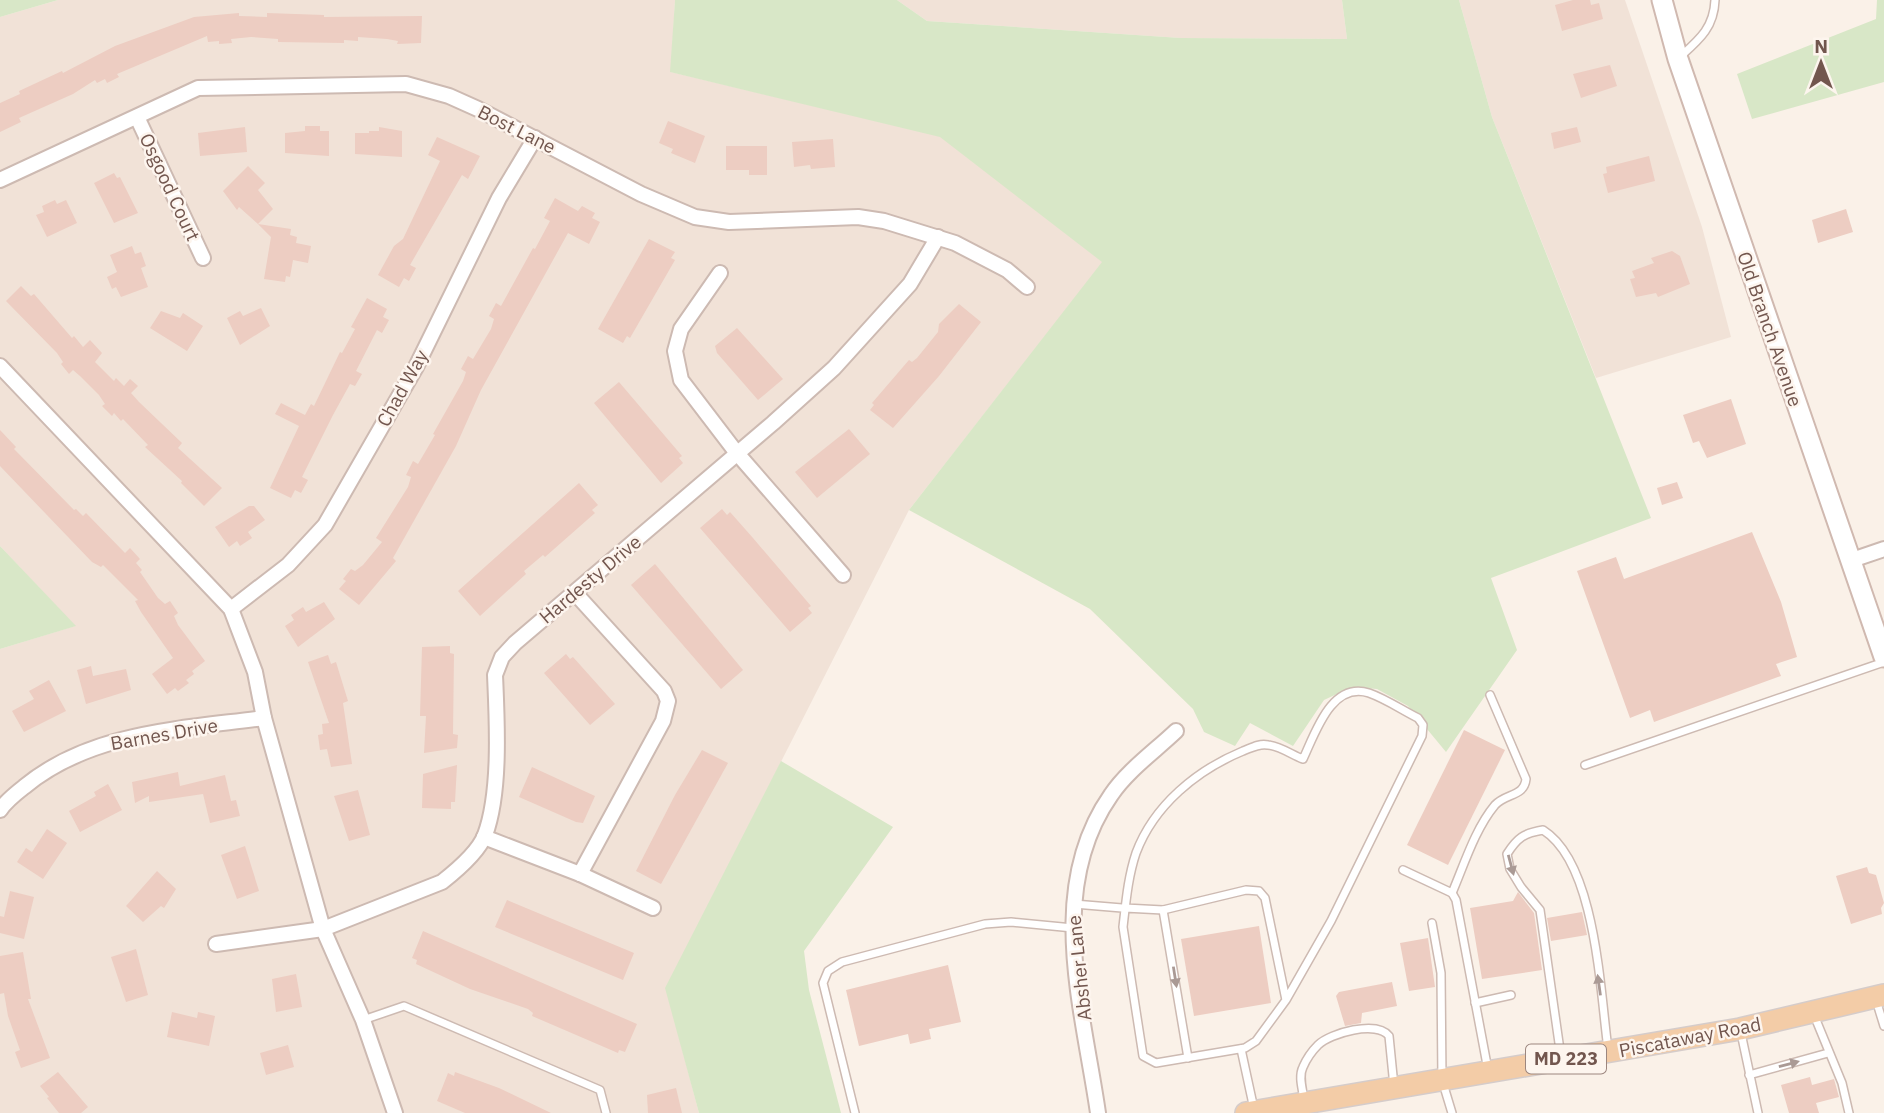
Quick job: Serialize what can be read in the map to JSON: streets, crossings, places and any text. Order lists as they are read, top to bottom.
{
  "streets": {
    "main road": ["Old Branch Avenue", "Piscataway Road", "MD 223"],
    "street": [
      "Bost Lane",
      "Osgood Court",
      "Chad Way",
      "Hardesty Drive",
      "Barnes Drive",
      "Absher Lane"
    ]
  },
  "crossings": [
    ["Bost Lane", "Osgood Court"],
    ["Bost Lane", "Chad Way"],
    ["Bost Lane", "Hardesty Drive"]
  ],
  "north": "top"
}
